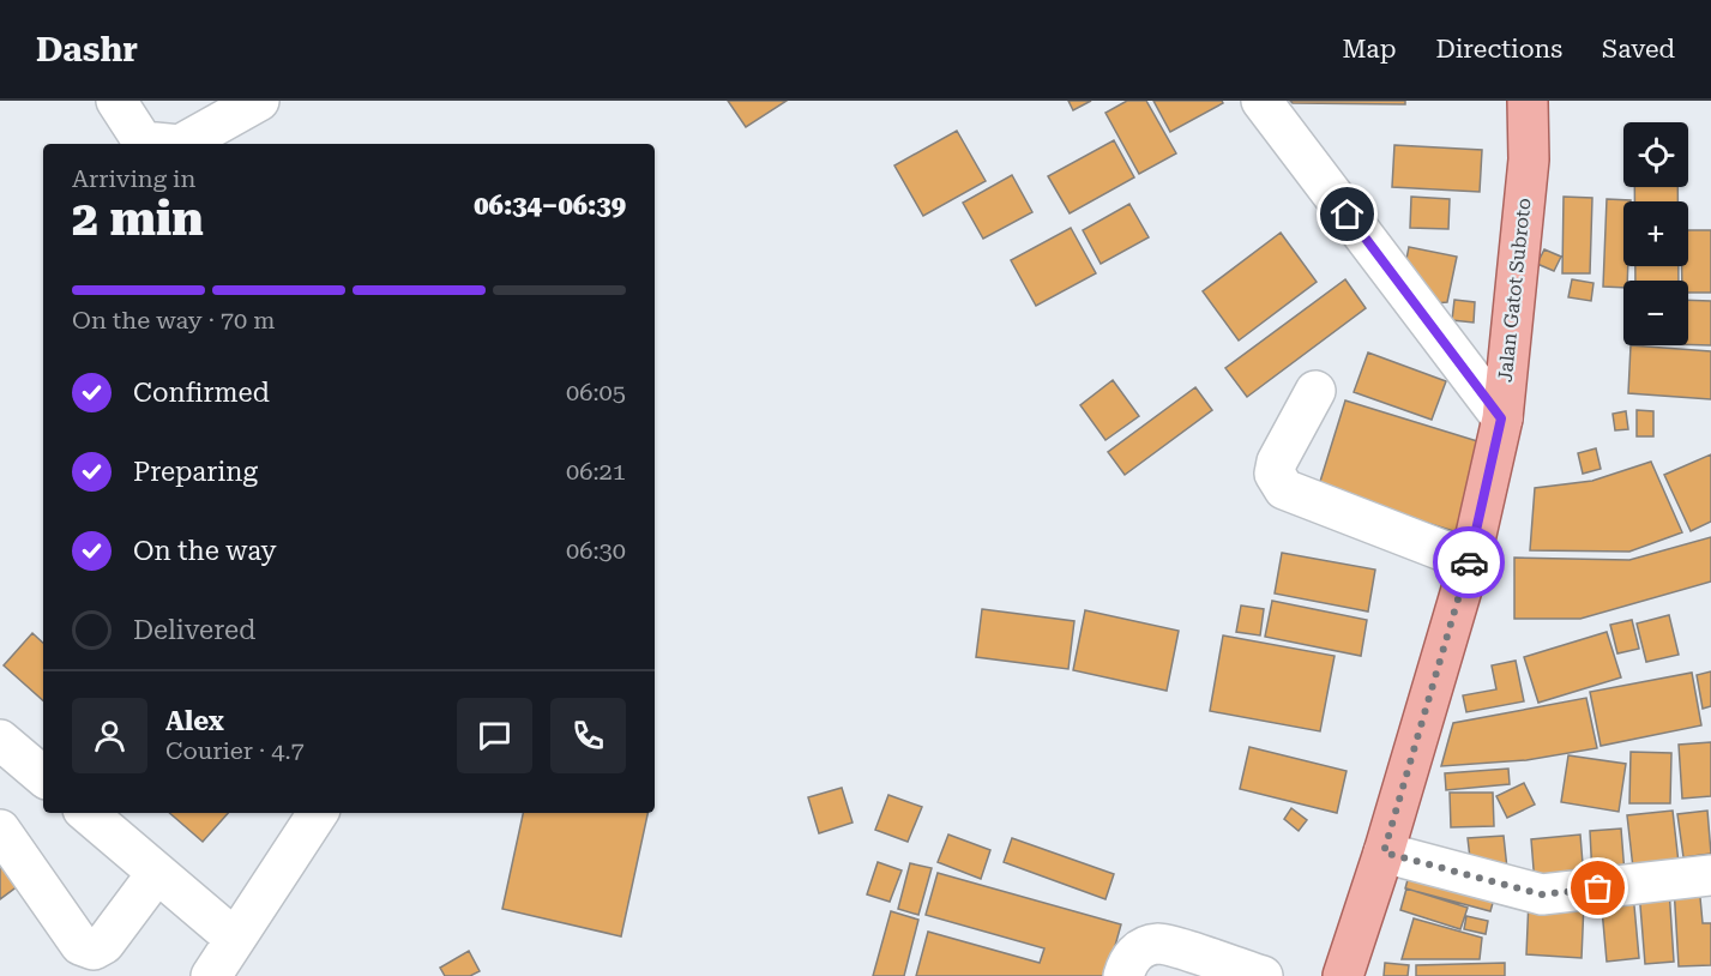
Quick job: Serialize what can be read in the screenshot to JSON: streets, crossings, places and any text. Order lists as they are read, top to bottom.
{
  "streets": {
    "main road": ["Jalan Gatot Subroto"]
  },
  "page": {
    "header": "Dashr",
    "nav": ["Map", "Directions", "Saved"],
    "map_buttons": ["+", "−"],
    "heading": ["2 min", "Arriving in", "06:34–06:39"],
    "panel": ["Alex", "Courier · 4.7"],
    "bar": "On the way · 70 m",
    "list": [
      ["Confirmed", "06:05"],
      ["Preparing", "06:21"],
      ["On the way", "06:30"],
      "Delivered"
    ]
  }
}
